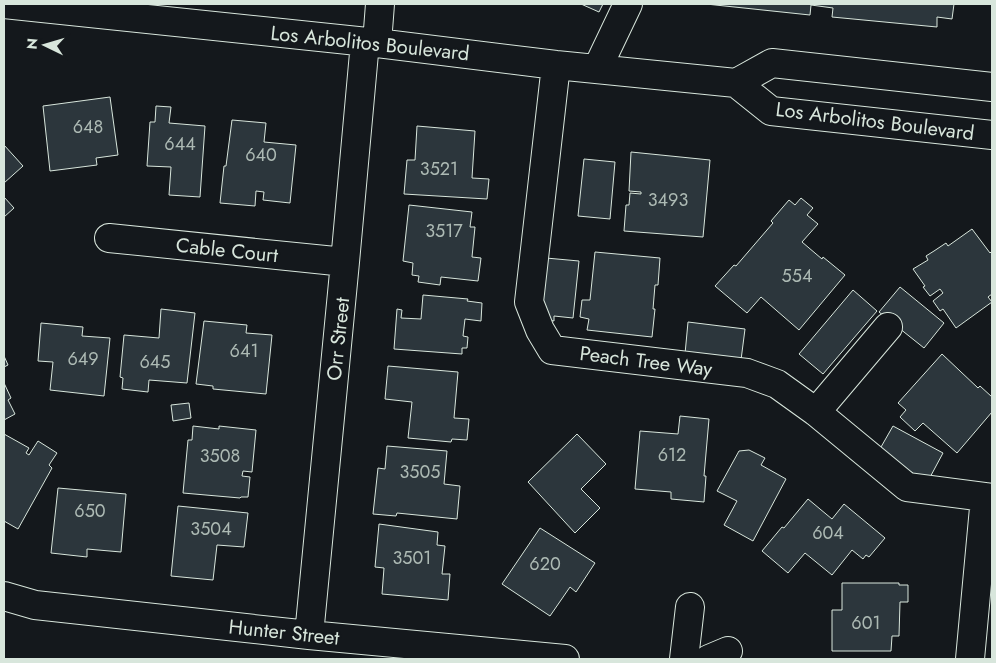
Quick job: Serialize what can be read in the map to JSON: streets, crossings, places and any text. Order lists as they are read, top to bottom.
{
  "streets": {
    "street": [
      "Los Arbolitos Boulevard",
      "Cable Court",
      "Orr Street",
      "Peach Tree Way",
      "Hunter Street"
    ]
  },
  "crossings": [
    ["Los Arbolitos Boulevard", "Orr Street"],
    ["Los Arbolitos Boulevard", "Peach Tree Way"],
    ["Cable Court", "Orr Street"],
    ["Orr Street", "Hunter Street"]
  ],
  "house_numbers": [
    "648",
    "644",
    "640",
    "3521",
    "3493",
    "3517",
    "554",
    "641",
    "649",
    "645",
    "612",
    "3508",
    "3505",
    "650",
    "3504",
    "604",
    "3501",
    "620",
    "601"
  ],
  "north": "left"
}
